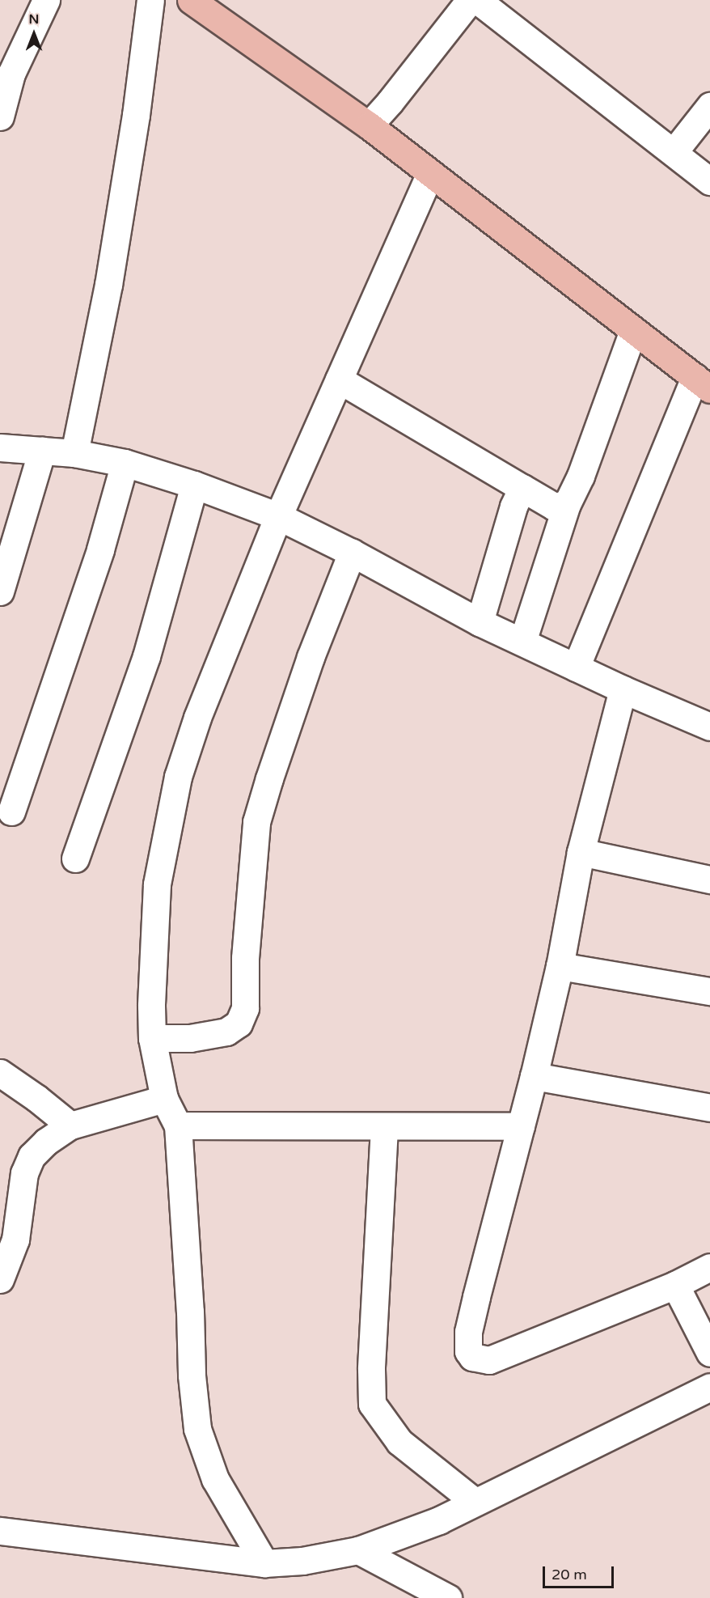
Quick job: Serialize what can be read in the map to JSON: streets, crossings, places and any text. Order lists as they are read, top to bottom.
{
  "scale_bar": "20 m",
  "north": "top"
}
